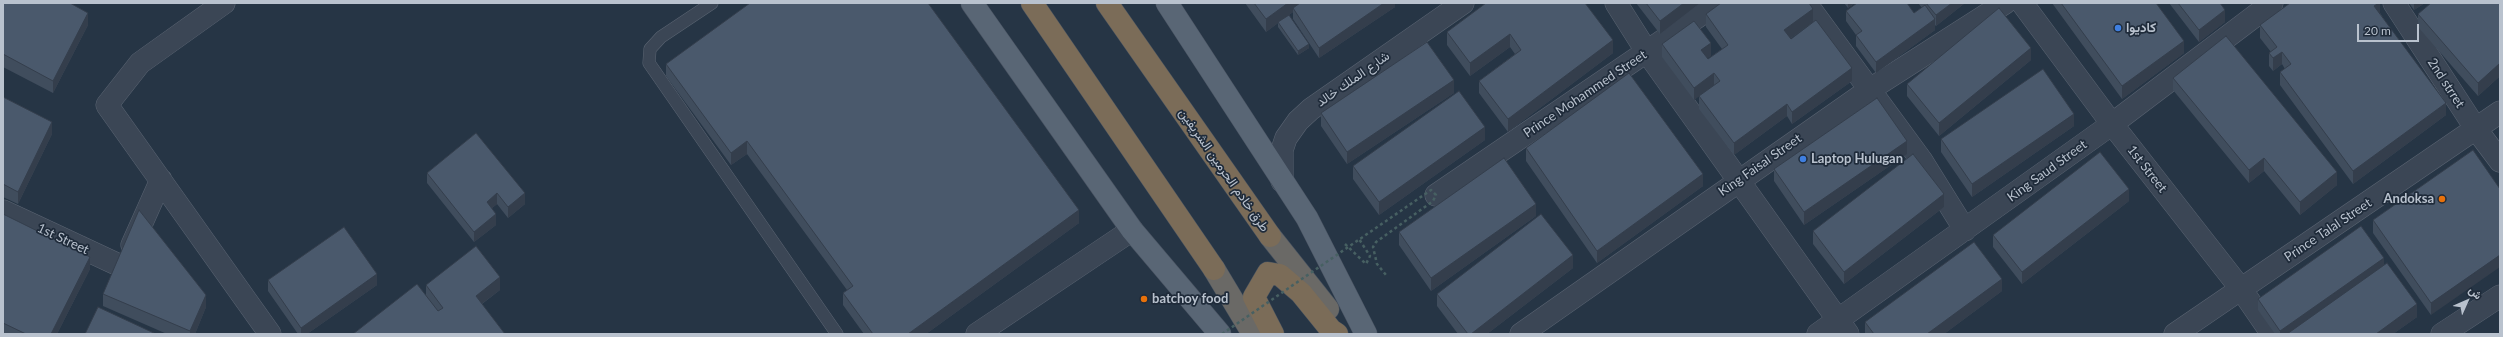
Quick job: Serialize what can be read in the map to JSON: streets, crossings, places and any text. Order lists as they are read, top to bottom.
{
  "streets": {
    "highway": ["طرق خادم الحرمين الشريفين"],
    "street": [
      "شارع الملك خالد",
      "2nd strret",
      "Prince Mohammed Street",
      "King Faisal Street",
      "1st Street",
      "King Saud Street",
      "Prince Talal Street"
    ]
  },
  "crossings": [
    ["2nd strret", "Prince Talal Street"],
    ["1st Street", "King Saud Street"],
    ["1st Street", "Prince Talal Street"]
  ],
  "places": [
    "كاديوا",
    "Laptop Hulugan",
    "Andoksa",
    "batchoy food"
  ],
  "scale_bar": "20 m",
  "north": "top right"
}
